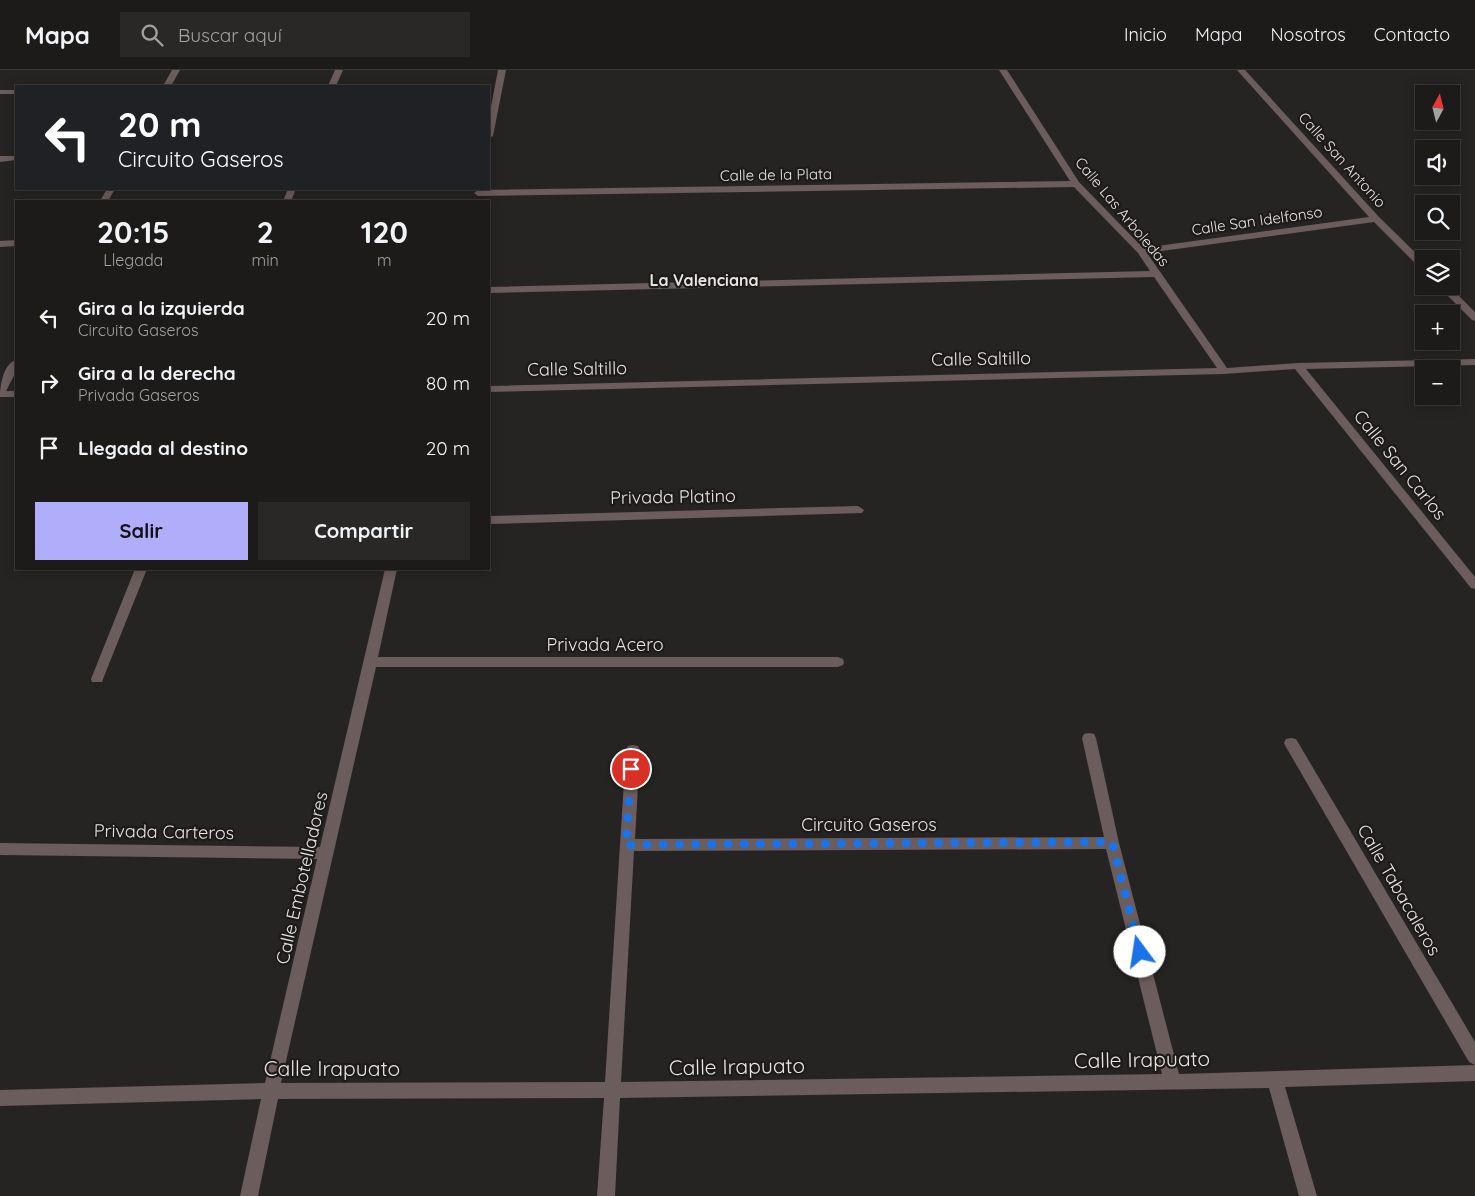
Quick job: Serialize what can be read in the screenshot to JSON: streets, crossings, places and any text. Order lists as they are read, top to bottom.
{
  "streets": {
    "street": [
      "Calle San Antonio",
      "Calle de la Plata",
      "Calle Las Arboledas",
      "Calle San Idelfonso",
      "Calle Saltillo",
      "Calle San Carlos",
      "Privada Platino",
      "Privada Acero",
      "Circuito Gaseros",
      "Privada Carteros",
      "Calle Embotelladores",
      "Calle Tabacaleros",
      "Calle Irapuato"
    ]
  },
  "crossings": [
    ["Calle San Antonio", "Calle San Idelfonso"],
    ["Calle de la Plata", "Calle Las Arboledas"],
    ["Calle Las Arboledas", "Calle San Idelfonso"],
    ["Calle Las Arboledas", "Calle Saltillo"],
    ["Calle Saltillo", "Calle San Carlos"],
    ["Privada Acero", "Calle Embotelladores"],
    ["Privada Carteros", "Calle Embotelladores"],
    ["Calle Embotelladores", "Calle Irapuato"]
  ],
  "districts": ["La Valenciana"],
  "north": "top",
  "page": {
    "header": "Mapa",
    "search": "Buscar aquí",
    "nav": [
      "Inicio",
      "Mapa",
      "Nosotros",
      "Contacto"
    ],
    "map_buttons": ["+", "−"],
    "turn": ["20 m", "Circuito Gaseros"],
    "eta": [
      "20:15",
      "Llegada",
      "2",
      "min",
      "120",
      "m"
    ],
    "list": [
      {
        "name": "Gira a la izquierda",
        "note": "Circuito Gaseros",
        "value": "20 m"
      },
      {
        "name": "Gira a la derecha",
        "note": "Privada Gaseros",
        "value": "80 m"
      },
      {
        "name": "Llegada al destino",
        "value": "20 m"
      }
    ],
    "buttons": ["Salir", "Compartir"]
  }
}
